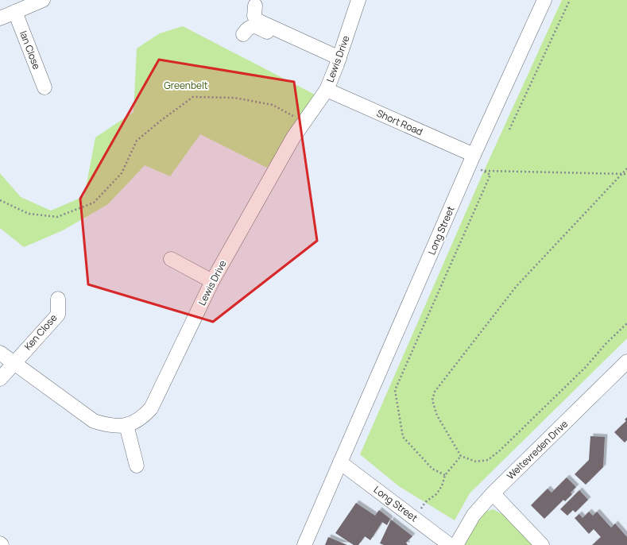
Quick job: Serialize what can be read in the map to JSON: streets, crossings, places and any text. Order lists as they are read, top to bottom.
{
  "streets": {
    "street": [
      "Ian Close",
      "Lewis Drive",
      "Short Road",
      "Long Street",
      "Ken Close",
      "Weltevreden Drive"
    ]
  },
  "crossings": [
    ["Lewis Drive", "Short Road"],
    ["Lewis Drive", "Ken Close"],
    ["Short Road", "Long Street"]
  ],
  "parks": ["Greenbelt"]
}
